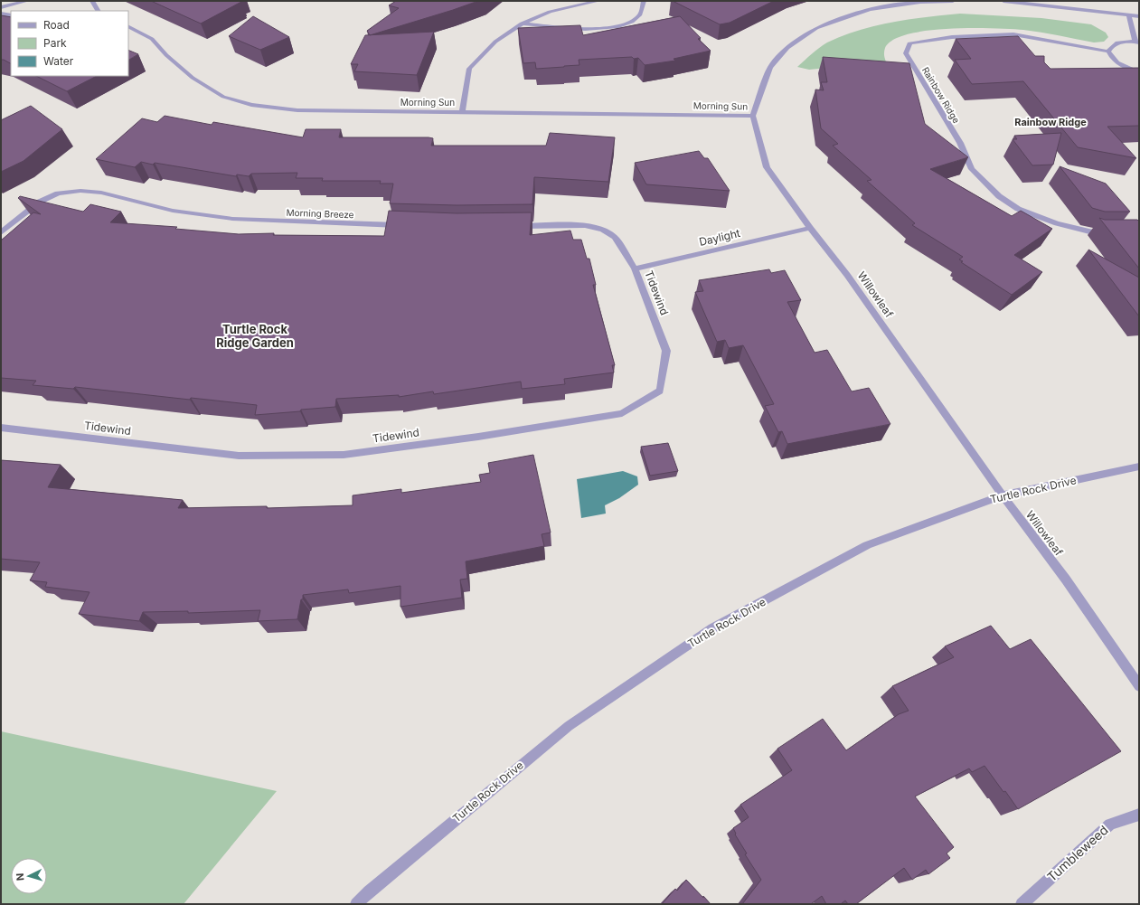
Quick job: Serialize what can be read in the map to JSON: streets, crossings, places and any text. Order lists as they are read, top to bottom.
{
  "streets": {
    "street": [
      "Rainbow Ridge",
      "Morning Sun",
      "Morning Breeze",
      "Daylight",
      "Tidewind",
      "Willowleaf",
      "Turtle Rock Drive",
      "Tumbleweed"
    ]
  },
  "crossings": [
    ["Morning Sun", "Willowleaf"],
    ["Daylight", "Tidewind"],
    ["Daylight", "Willowleaf"],
    ["Willowleaf", "Turtle Rock Drive"]
  ],
  "districts": ["Rainbow Ridge", "Turtle Rock Ridge Garden"],
  "legend": ["Road", "Park", "Water"],
  "north": "left"
}
